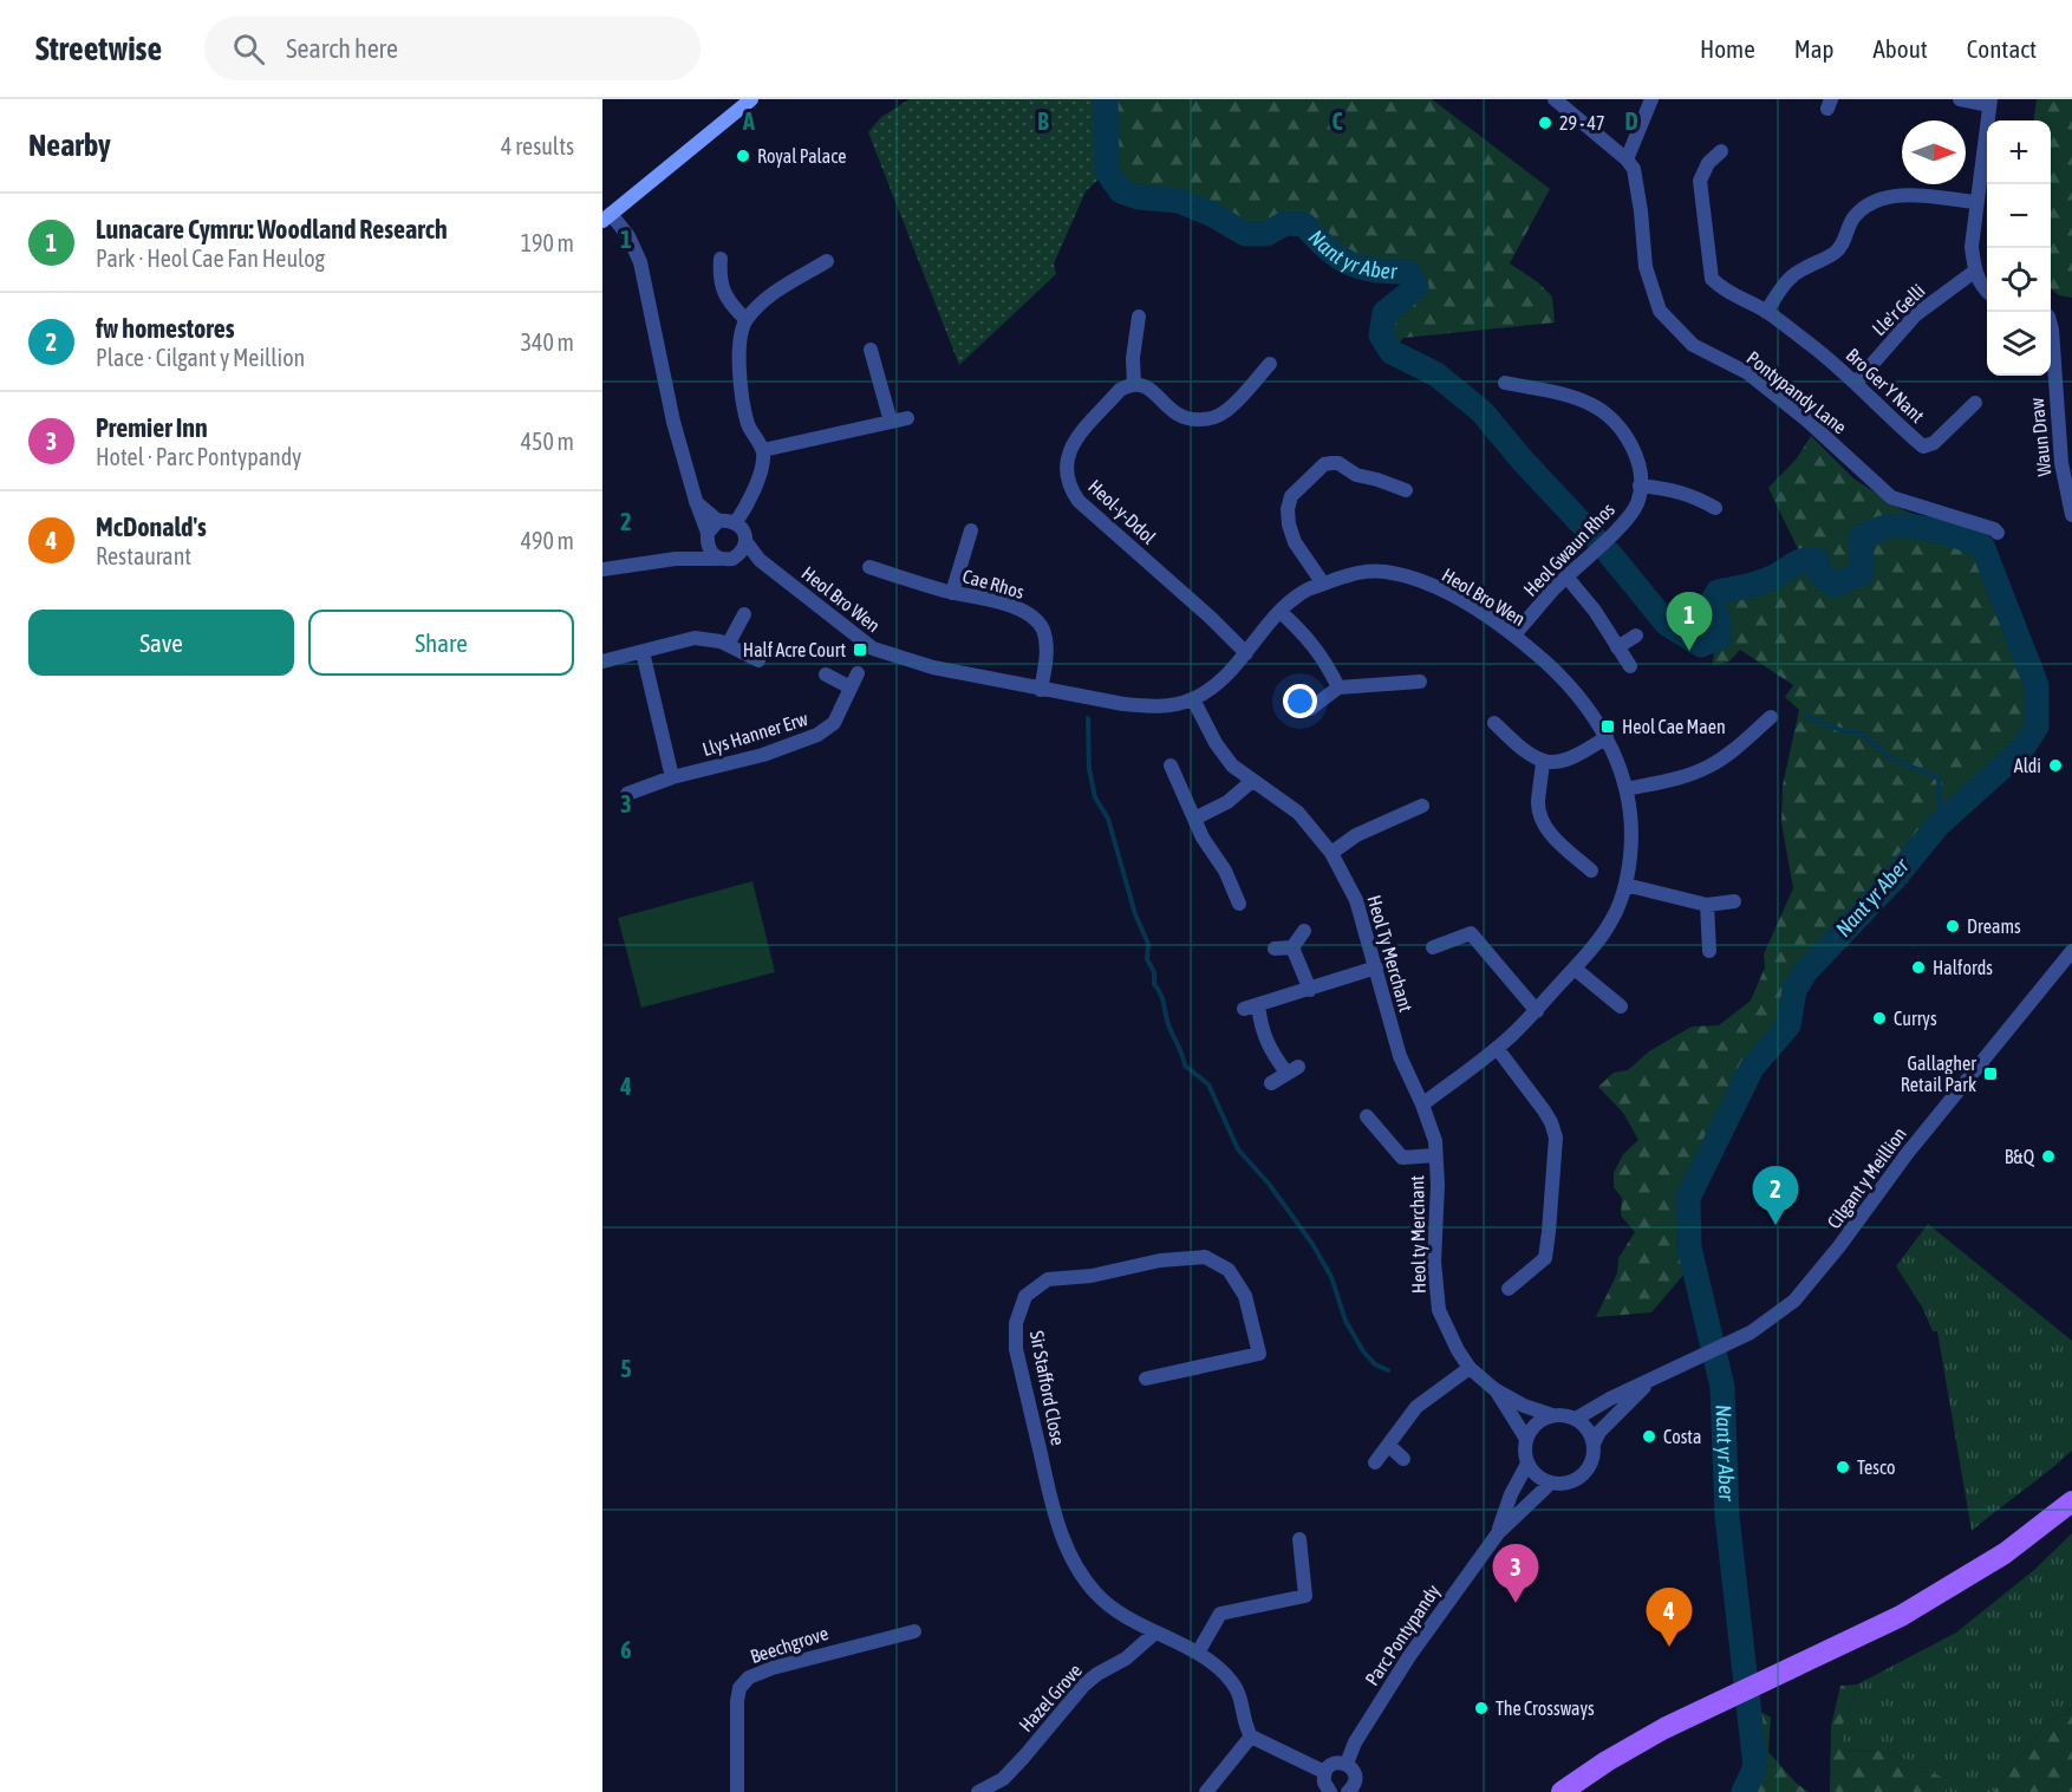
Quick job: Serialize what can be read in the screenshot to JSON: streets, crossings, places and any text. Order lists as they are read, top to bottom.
{
  "streets": {
    "street": [
      "Lle'r Gelli",
      "Bro Ger Y Nant",
      "Pontypandy Lane",
      "Waun Draw",
      "Heol-y-Ddol",
      "Heol Gwaun Rhos",
      "Cae Rhos",
      "Heol Bro Wen",
      "Llys Hanner Erw",
      "Heol Ty Merchant",
      "Cilgant y Meillion",
      "Heol ty Merchant",
      "Sir Stafford Close",
      "Parc Pontypandy",
      "Beechgrove",
      "Hazel Grove"
    ]
  },
  "crossings": [
    ["Lle'r Gelli", "Bro Ger Y Nant"],
    ["Heol-y-Ddol", "Heol Bro Wen"],
    ["Heol Gwaun Rhos", "Heol Bro Wen"],
    ["Cae Rhos", "Heol Bro Wen"],
    ["Heol Bro Wen", "Heol Ty Merchant"],
    ["Heol Bro Wen", "Heol ty Merchant"],
    ["Heol Ty Merchant", "Heol ty Merchant"],
    ["Cilgant y Meillion", "Heol ty Merchant"],
    ["Cilgant y Meillion", "Parc Pontypandy"],
    ["Heol ty Merchant", "Parc Pontypandy"],
    ["Sir Stafford Close", "Hazel Grove"]
  ],
  "water": ["Nant yr Aber"],
  "places": {
    "other": [
      "29 - 47",
      "Royal Palace",
      "Aldi",
      "Dreams",
      "Halfords",
      "Currys",
      "B&Q",
      "Costa",
      "Tesco",
      "The Crossways"
    ],
    "transit": ["Half Acre Court", "Heol Cae Maen", "Gallagher Retail Park"]
  },
  "north": "right",
  "page": {
    "header": "Streetwise",
    "search": "Search here",
    "nav": [
      "Home",
      "Map",
      "About",
      "Contact"
    ],
    "heading": ["Nearby", "4 results"],
    "map_buttons": ["+", "−"],
    "list": [
      {
        "mark": "1",
        "name": "Lunacare Cymru: Woodland Research",
        "note": "Park · Heol Cae Fan Heulog",
        "value": "190 m"
      },
      {
        "mark": "2",
        "name": "fw homestores",
        "note": "Place · Cilgant y Meillion",
        "value": "340 m"
      },
      {
        "mark": "3",
        "name": "Premier Inn",
        "note": "Hotel · Parc Pontypandy",
        "value": "450 m"
      },
      {
        "mark": "4",
        "name": "McDonald's",
        "note": "Restaurant",
        "value": "490 m"
      }
    ],
    "buttons": ["Save", "Share"],
    "pins": [
      "1",
      "2",
      "3",
      "4"
    ]
  },
  "grid": {
    "columns": [
      "A",
      "B",
      "C",
      "D"
    ],
    "rows": [
      "1",
      "2",
      "3",
      "4",
      "5",
      "6"
    ]
  }
}
